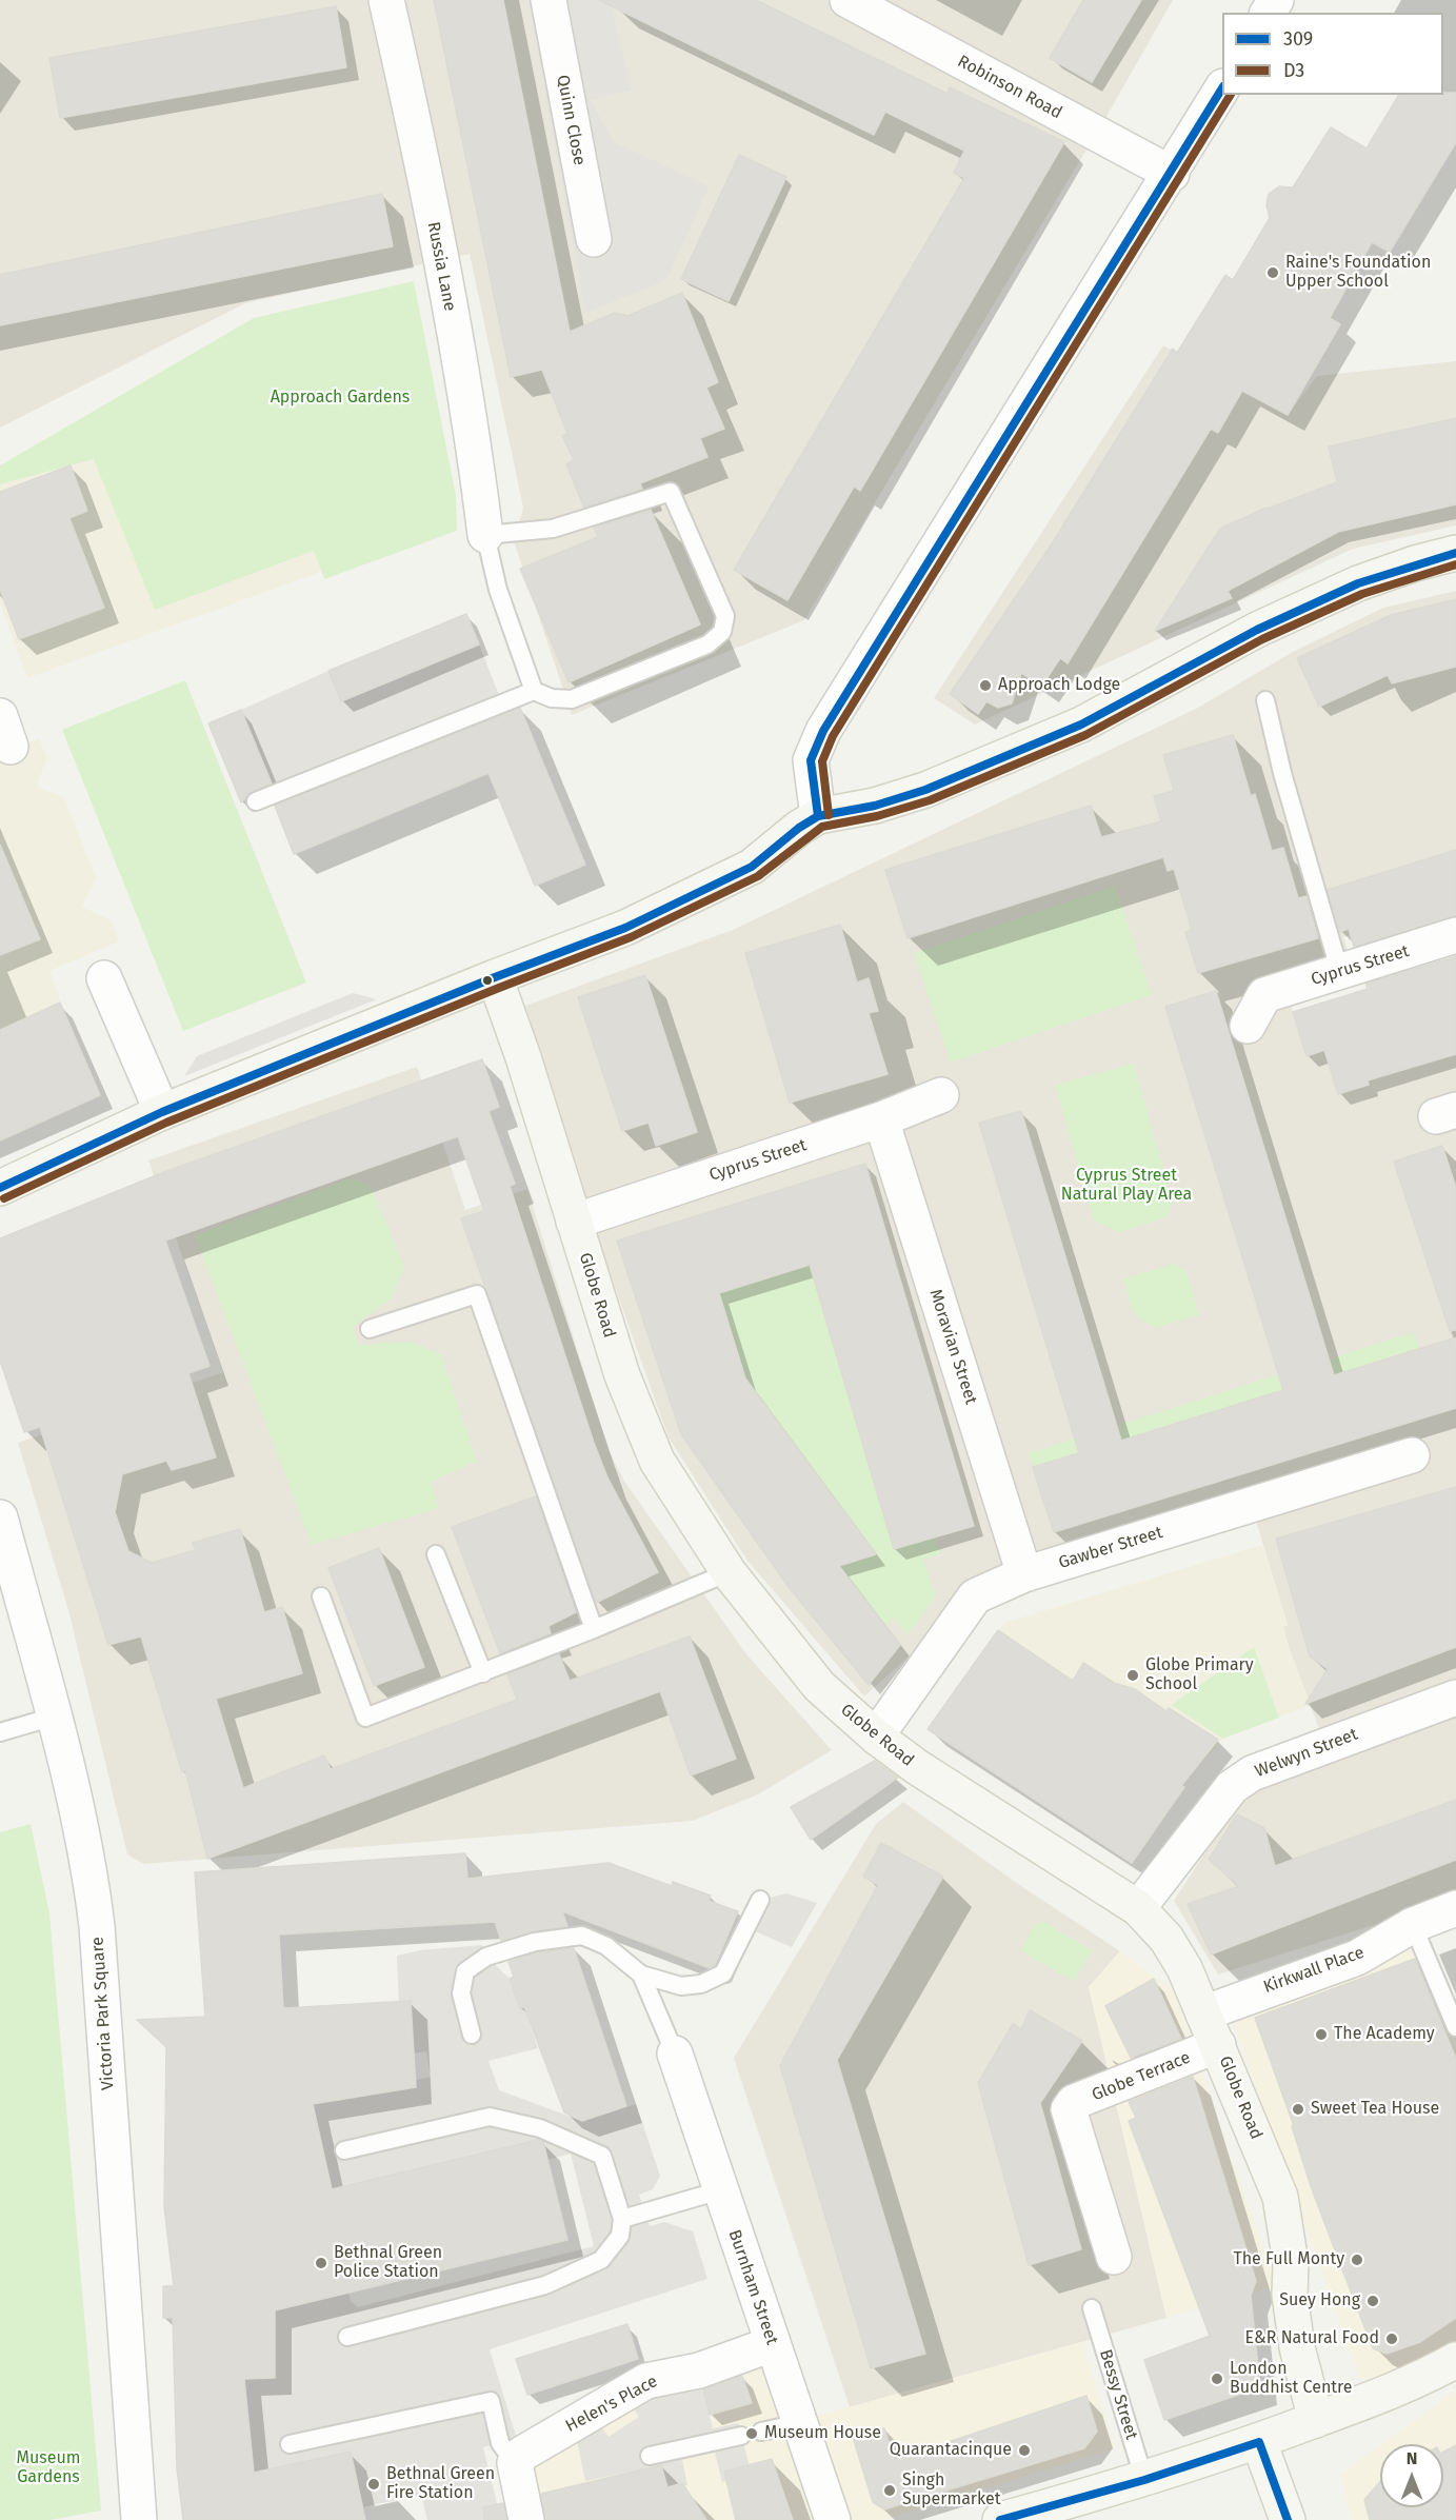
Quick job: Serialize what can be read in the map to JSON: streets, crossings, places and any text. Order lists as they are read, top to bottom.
{
  "streets": {
    "main road": ["Globe Road"],
    "street": [
      "Robinson Road",
      "Quinn Close",
      "Russia Lane",
      "Cyprus Street",
      "Moravian Street",
      "Gawber Street",
      "Welwyn Street",
      "Kirkwall Place",
      "Victoria Park Square",
      "Globe Terrace",
      "Burnham Street",
      "Helen's Place"
    ],
    "lane": ["Bessy Street"]
  },
  "crossings": [
    ["Cyprus Street", "Globe Road"],
    ["Cyprus Street", "Moravian Street"],
    ["Globe Road", "Gawber Street"],
    ["Globe Road", "Welwyn Street"],
    ["Globe Road", "Kirkwall Place"],
    ["Globe Road", "Globe Terrace"],
    ["Moravian Street", "Gawber Street"],
    ["Burnham Street", "Helen's Place"]
  ],
  "parks": ["Approach Gardens", "Cyprus Street Natural Play Area", "Museum Gardens"],
  "places": [
    "Raine's Foundation Upper School",
    "Approach Lodge",
    "Globe Primary School",
    "The Academy",
    "Sweet Tea House",
    "The Full Monty",
    "Bethnal Green Police Station",
    "Suey Hong",
    "E&R Natural Food",
    "London Buddhist Centre",
    "Museum House",
    "Quarantacinque",
    "Bethnal Green Fire Station",
    "Singh Supermarket"
  ],
  "lines": ["transit line 309", "transit line D3"],
  "legend": ["309", "D3"],
  "north": "top"
}
